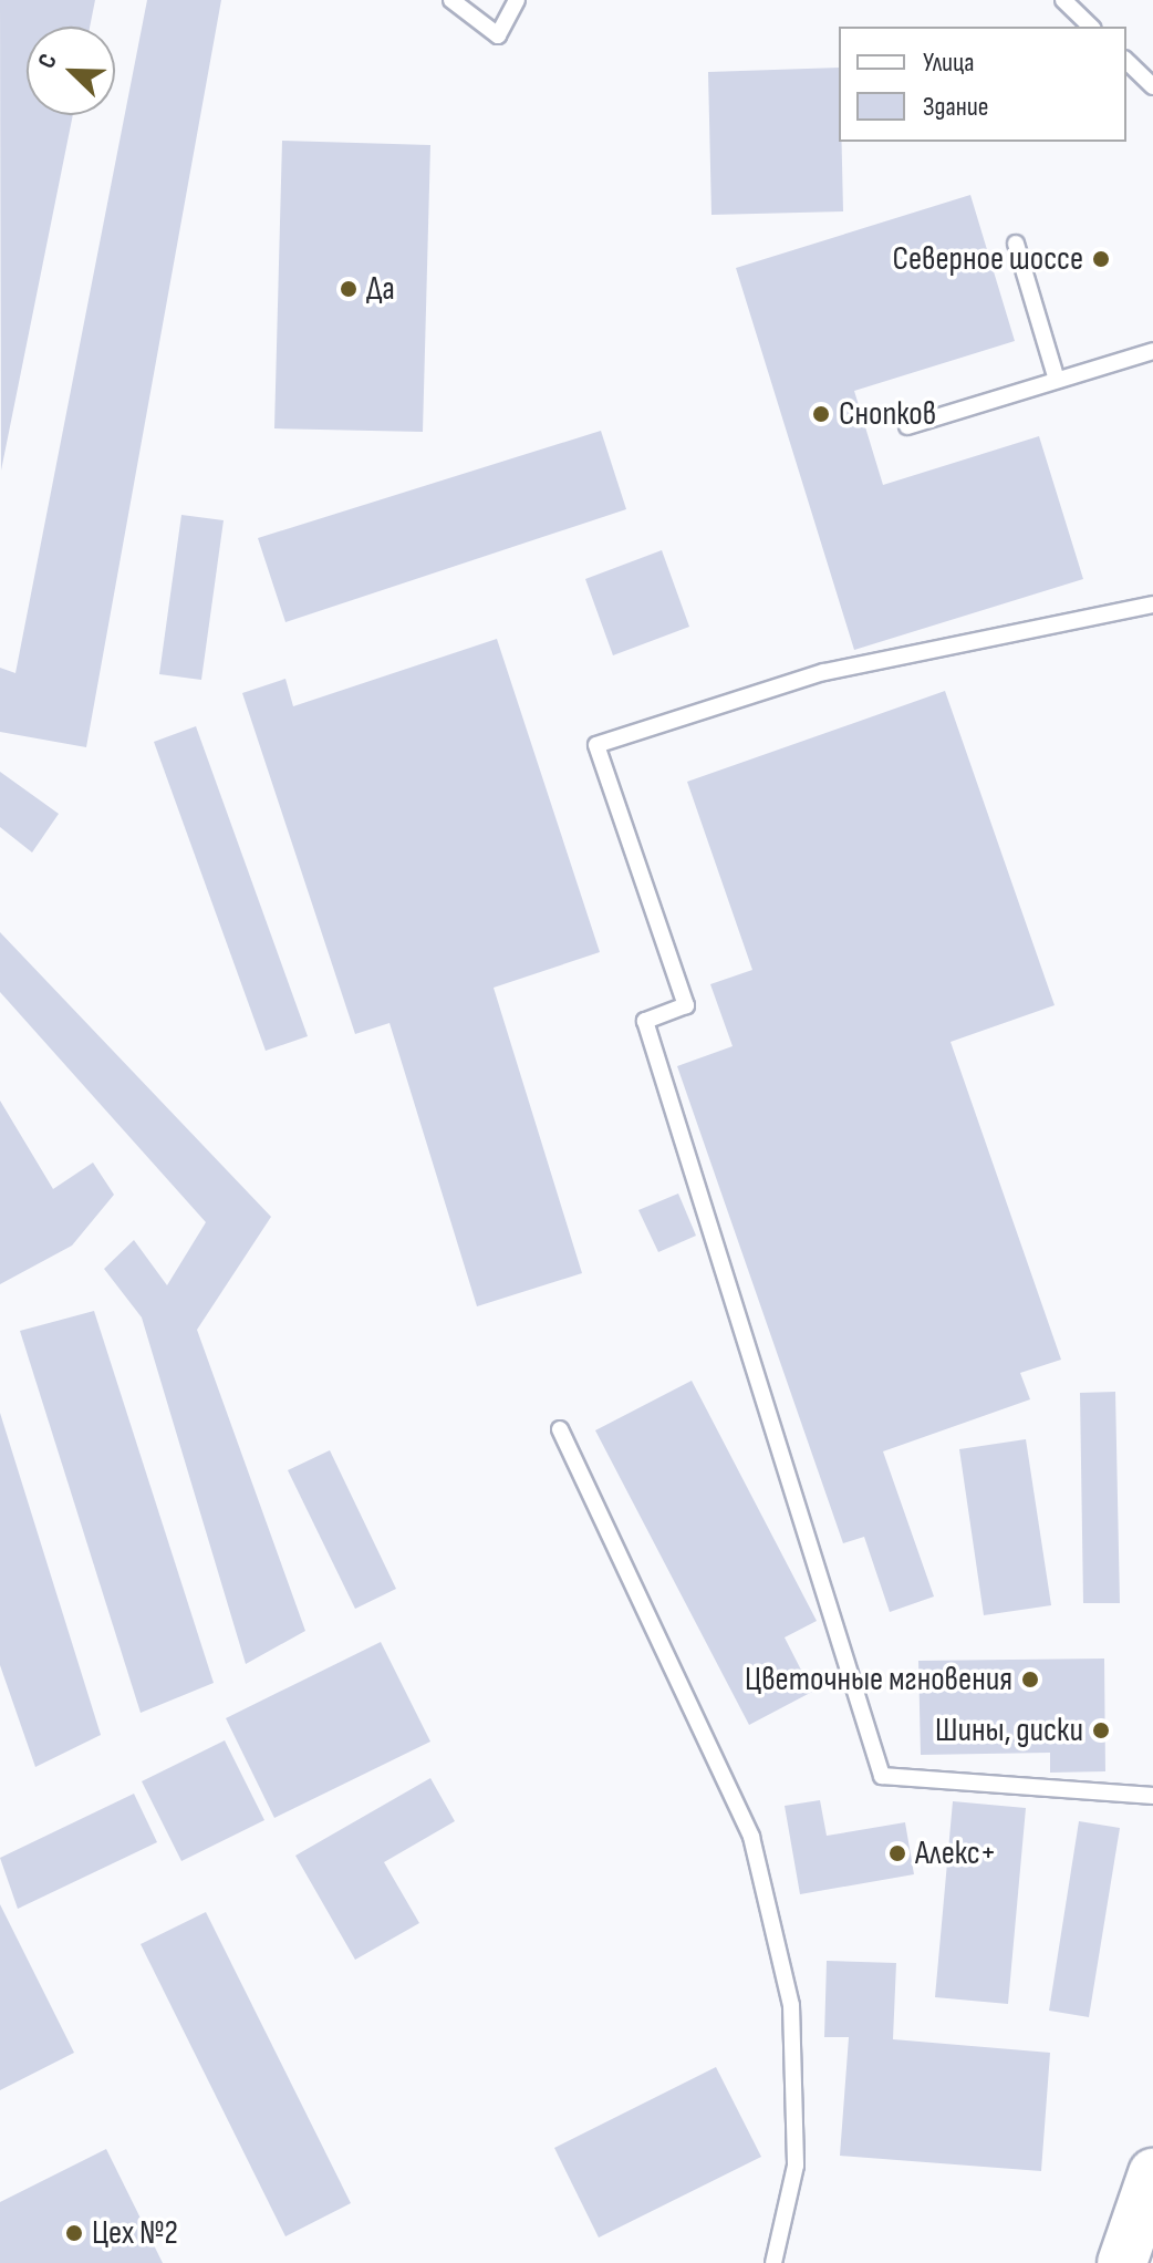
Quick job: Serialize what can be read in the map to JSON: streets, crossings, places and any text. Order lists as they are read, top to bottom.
{
  "places": [
    "Северное шоссе",
    "Да",
    "Снопков",
    "Цветочные мгновения",
    "Шины, диски",
    "Алекс+",
    "Цех №2"
  ],
  "legend": ["Улица", "Здание"],
  "north": "top left"
}
